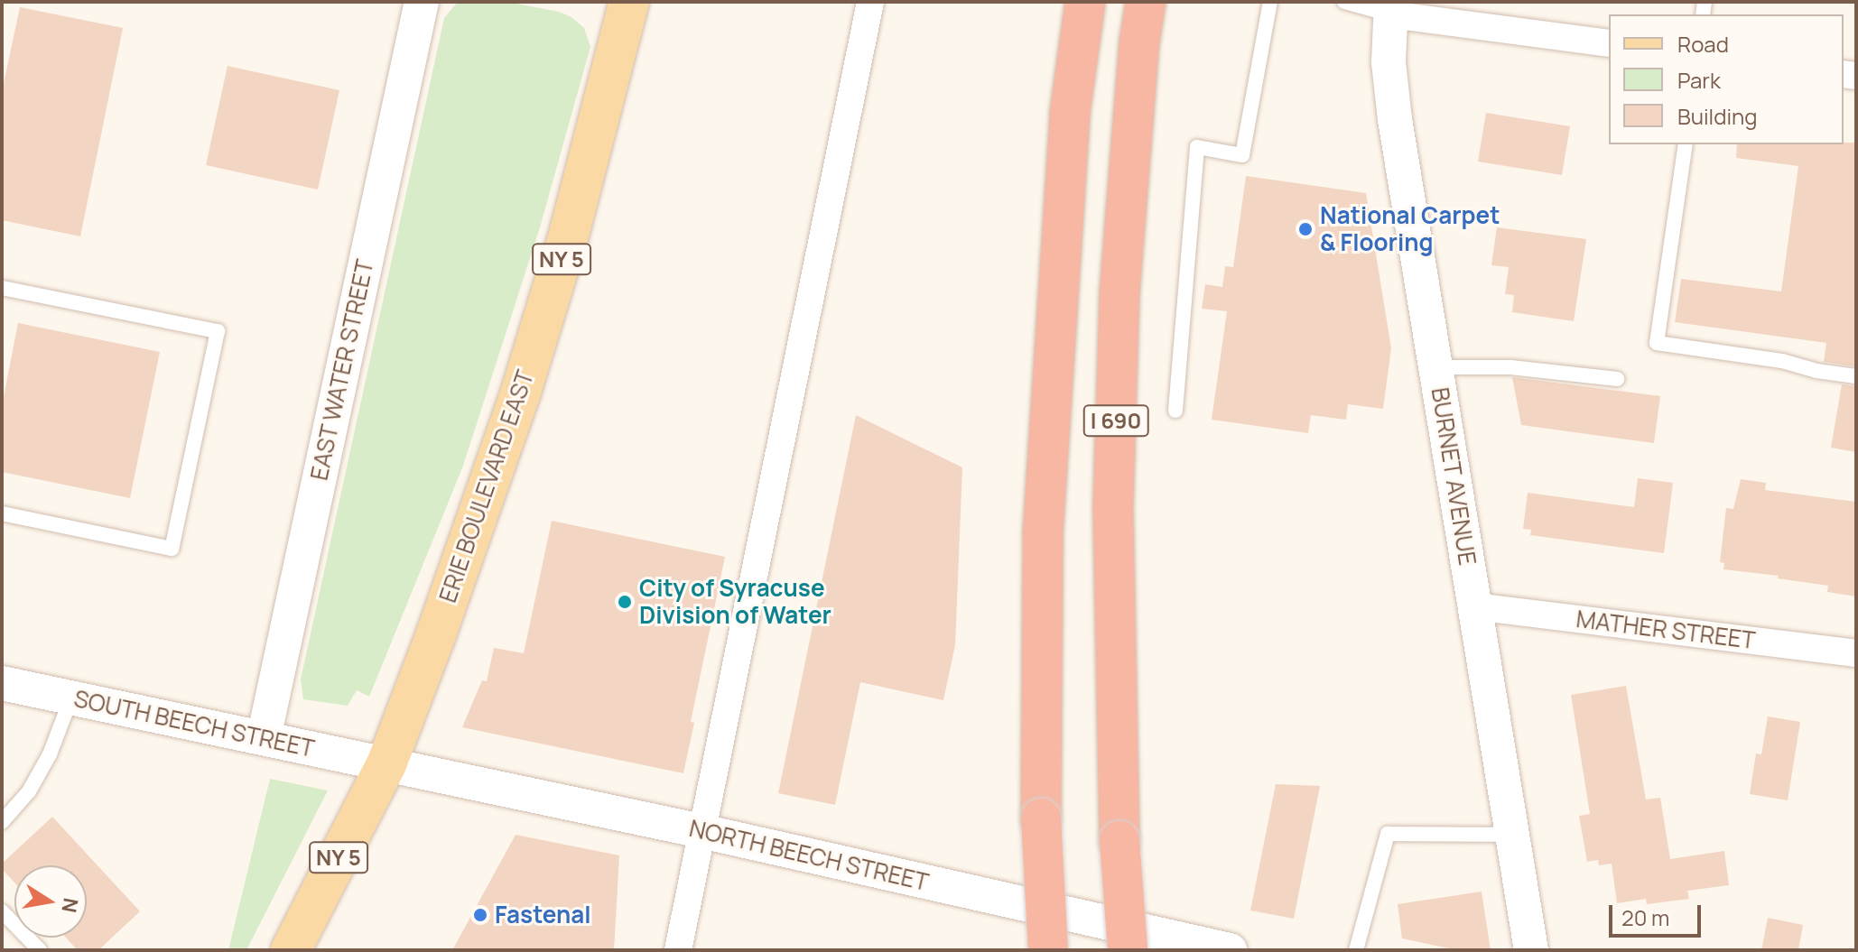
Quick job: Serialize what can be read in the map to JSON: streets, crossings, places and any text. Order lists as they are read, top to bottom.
{
  "streets": {
    "highway": ["I 690"],
    "main road": ["NY 5", "ERIE BOULEVARD EAST"],
    "street": [
      "EAST WATER STREET",
      "BURNET AVENUE",
      "MATHER STREET",
      "SOUTH BEECH STREET",
      "NORTH BEECH STREET"
    ]
  },
  "crossings": [
    ["EAST WATER STREET", "SOUTH BEECH STREET"],
    ["BURNET AVENUE", "MATHER STREET"],
    ["ERIE BOULEVARD EAST", "SOUTH BEECH STREET"],
    ["ERIE BOULEVARD EAST", "NORTH BEECH STREET"],
    ["SOUTH BEECH STREET", "NORTH BEECH STREET"]
  ],
  "places": ["National Carpet & Flooring", "City of Syracuse Division of Water", "Fastenal"],
  "legend": ["Road", "Park", "Building"],
  "scale_bar": "20 m",
  "north": "right"
}
